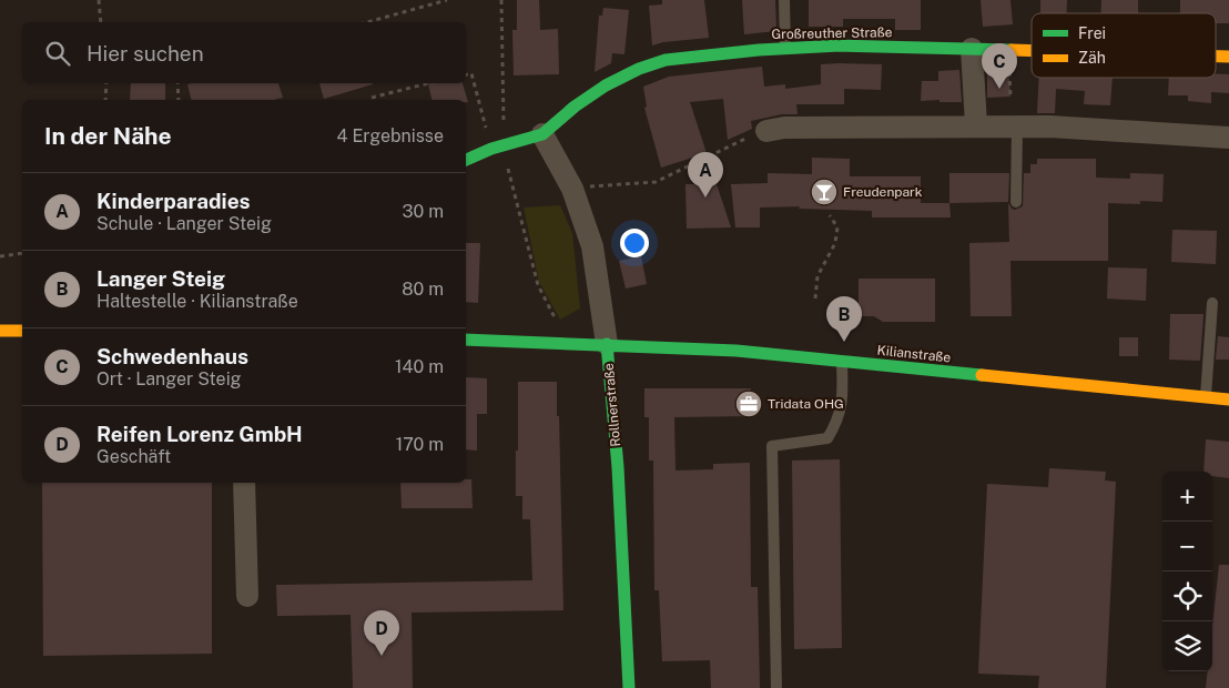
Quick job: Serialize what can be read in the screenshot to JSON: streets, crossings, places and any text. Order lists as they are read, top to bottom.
{
  "streets": {
    "street": ["Großreuther Straße", "Kilianstraße", "Rollnerstraße"]
  },
  "crossings": [
    ["Großreuther Straße", "Rollnerstraße"],
    ["Kilianstraße", "Rollnerstraße"]
  ],
  "places": {
    "bar": ["Freudenpark"],
    "office": ["Tridata OHG"]
  },
  "legend": ["Frei", "Zäh"],
  "page": {
    "search": "Hier suchen",
    "pins": [
      "C",
      "A",
      "B",
      "D"
    ],
    "heading": ["In der Nähe", "4 Ergebnisse"],
    "list": [
      {
        "mark": "A",
        "name": "Kinderparadies",
        "note": "Schule · Langer Steig",
        "value": "30 m"
      },
      {
        "mark": "B",
        "name": "Langer Steig",
        "note": "Haltestelle · Kilianstraße",
        "value": "80 m"
      },
      {
        "mark": "C",
        "name": "Schwedenhaus",
        "note": "Ort · Langer Steig",
        "value": "140 m"
      },
      {
        "mark": "D",
        "name": "Reifen Lorenz GmbH",
        "note": "Geschäft",
        "value": "170 m"
      }
    ],
    "map_buttons": ["+", "−"]
  }
}
